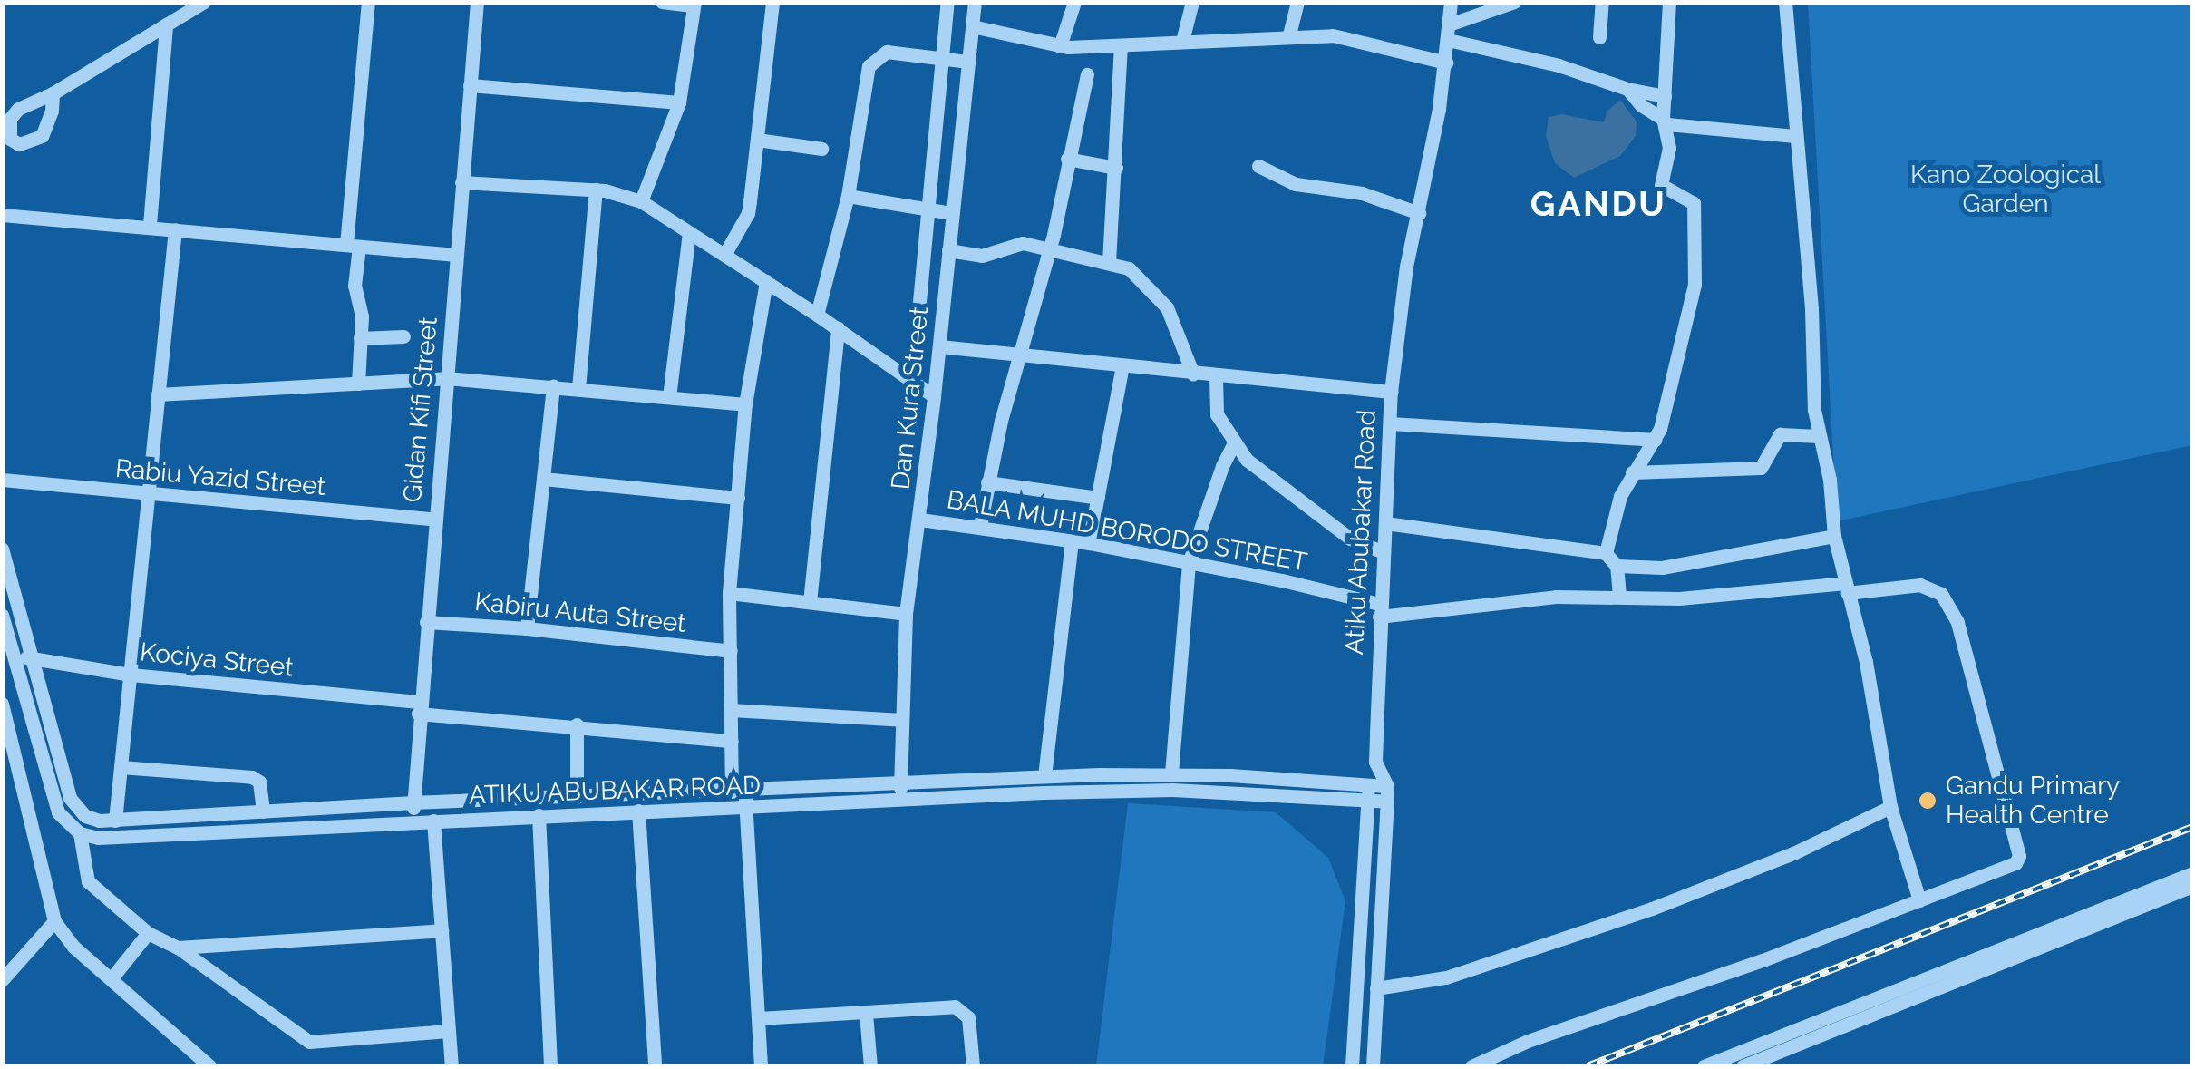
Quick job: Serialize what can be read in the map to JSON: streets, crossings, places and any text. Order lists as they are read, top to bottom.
{
  "streets": {
    "street": [
      "Dan Kura Street",
      "Gidan Kifi Street",
      "Rabiu Yazid Street",
      "BALA MUHD BORODO STREET",
      "Atiku Abubakar Road",
      "Kabiru Auta Street",
      "Kociya Street",
      "ATIKU ABUBAKAR ROAD"
    ]
  },
  "crossings": [
    ["Dan Kura Street", "BALA MUHD BORODO STREET"],
    ["Dan Kura Street", "ATIKU ABUBAKAR ROAD"],
    ["Gidan Kifi Street", "Rabiu Yazid Street"],
    ["Gidan Kifi Street", "Kabiru Auta Street"],
    ["Gidan Kifi Street", "Kociya Street"],
    ["Gidan Kifi Street", "ATIKU ABUBAKAR ROAD"],
    ["BALA MUHD BORODO STREET", "Atiku Abubakar Road"],
    ["Atiku Abubakar Road", "ATIKU ABUBAKAR ROAD"]
  ],
  "districts": ["GANDU"],
  "parks": ["Kano Zoological Garden"],
  "places": ["Gandu Primary Health Centre"]
}
